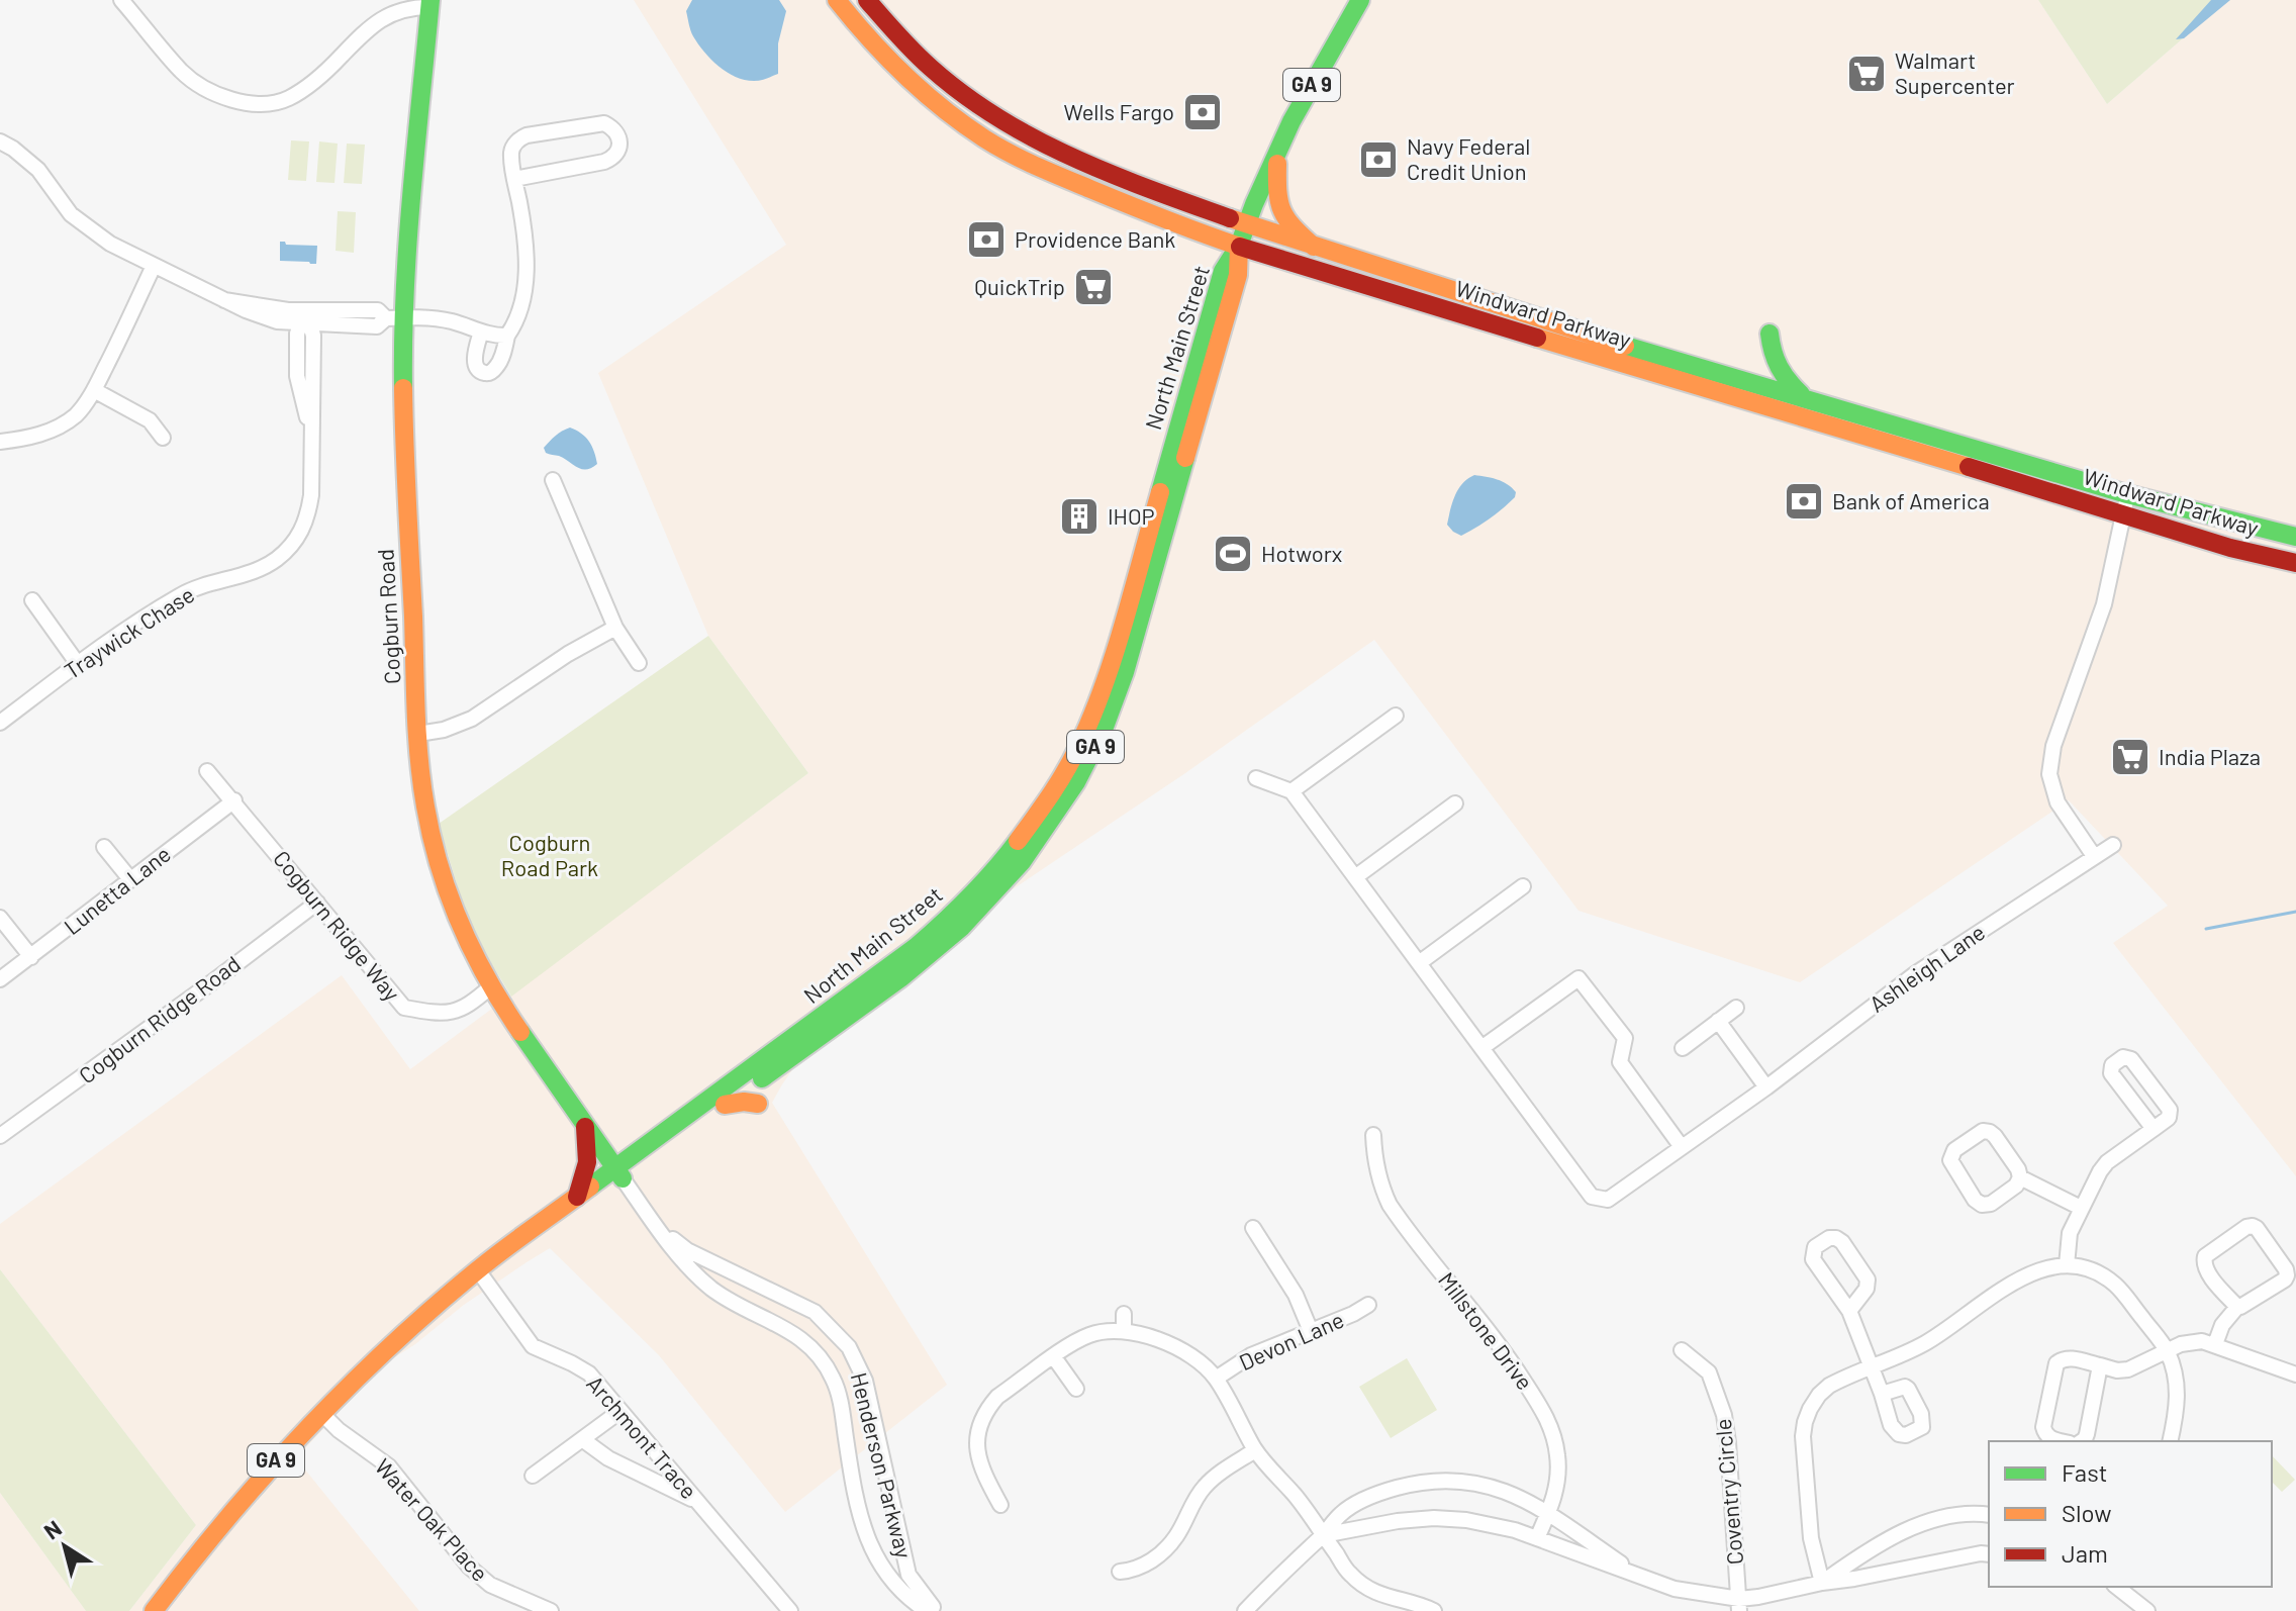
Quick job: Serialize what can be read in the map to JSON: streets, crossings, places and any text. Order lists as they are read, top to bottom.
{
  "streets": {
    "main road": [
      "GA 9",
      "Windward Parkway",
      "North Main Street",
      "Cogburn Road"
    ],
    "street": [
      "Traywick Chase",
      "Lunetta Lane",
      "Cogburn Ridge Way",
      "Ashleigh Lane",
      "Cogburn Ridge Road",
      "Millstone Drive",
      "Devon Lane",
      "Archmont Trace",
      "Henderson Parkway",
      "Coventry Circle",
      "Water Oak Place"
    ]
  },
  "crossings": [
    ["GA 9", "Windward Parkway"],
    ["GA 9", "North Main Street"],
    ["Windward Parkway", "North Main Street"],
    ["North Main Street", "Cogburn Road"],
    ["North Main Street", "Archmont Trace"],
    ["North Main Street", "Henderson Parkway"],
    ["North Main Street", "Water Oak Place"],
    ["Cogburn Road", "Cogburn Ridge Way"],
    ["Cogburn Road", "Henderson Parkway"],
    ["Lunetta Lane", "Cogburn Ridge Way"],
    ["Cogburn Ridge Way", "Cogburn Ridge Road"]
  ],
  "parks": ["Cogburn Road Park"],
  "places": {
    "supermarket": ["Walmart Supercenter", "QuickTrip", "India Plaza"],
    "bank": [
      "Wells Fargo",
      "Navy Federal Credit Union",
      "Providence Bank",
      "Bank of America"
    ],
    "building": ["IHOP"],
    "sports": ["Hotworx"]
  },
  "legend": ["Fast", "Slow", "Jam"],
  "north": "top left"
}
